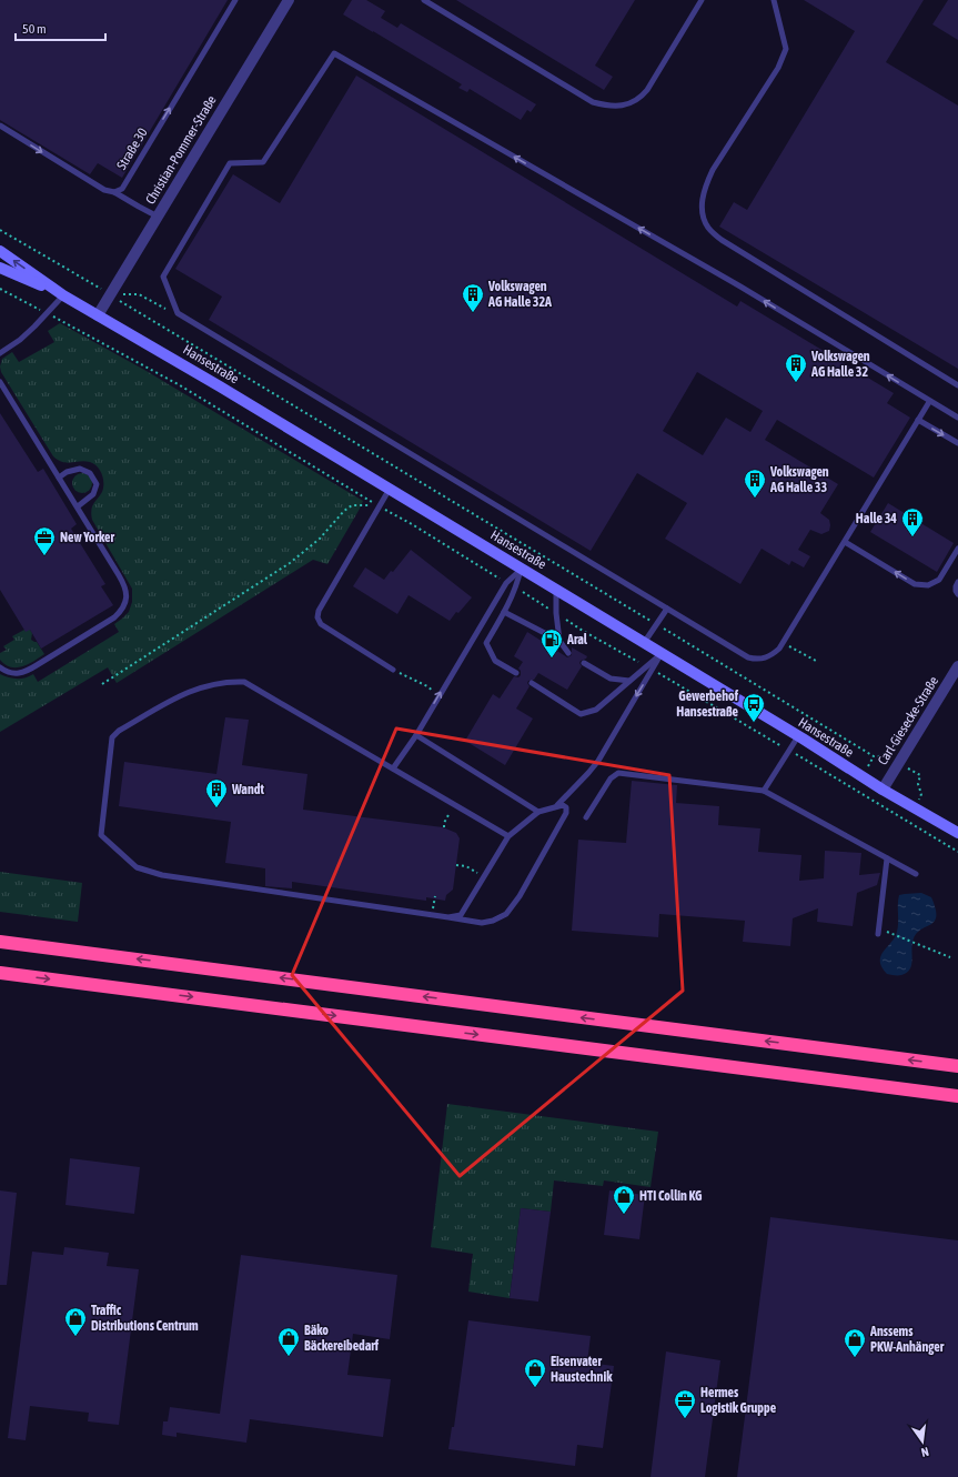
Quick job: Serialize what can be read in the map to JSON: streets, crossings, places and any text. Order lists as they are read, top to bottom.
{
  "streets": {
    "main road": ["Hansestraße"],
    "street": ["Christian-Pommer-Straße", "Carl-Giesecke-Straße"],
    "lane": ["Straße 30"]
  },
  "crossings": [
    ["Christian-Pommer-Straße", "Hansestraße"],
    ["Hansestraße", "Carl-Giesecke-Straße"]
  ],
  "one_way": ["Straße 30"],
  "places": {
    "building": [
      "Volkswagen AG Halle 32A",
      "Volkswagen AG Halle 32",
      "Volkswagen AG Halle 33",
      "Halle 34",
      "Wandt"
    ],
    "office": ["New Yorker", "Hermes Logistik Gruppe"],
    "fuel station": ["Aral"],
    "bus stop": ["Gewerbehof Hansestraße"],
    "shop": [
      "HTI Collin KG",
      "Traffic Distributions Centrum",
      "Bäko Bäckereibedarf",
      "Anssems PKW-Anhänger",
      "Eisenvater Haustechnik"
    ]
  },
  "scale_bar": "50 m",
  "north": "bottom"
}
